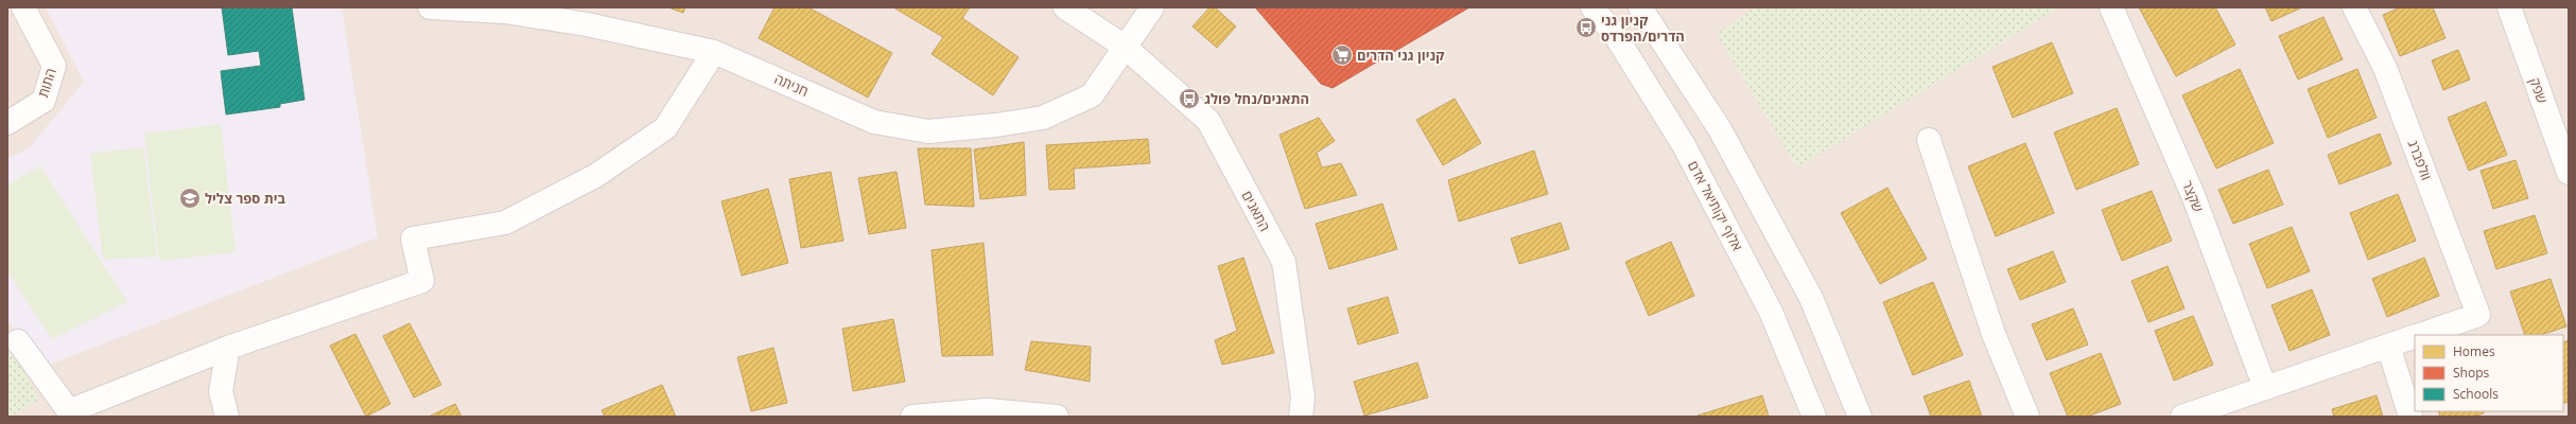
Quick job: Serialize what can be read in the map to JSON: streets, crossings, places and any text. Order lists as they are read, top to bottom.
{
  "streets": {
    "street": [
      "התות",
      "חניתה",
      "שפק",
      "וולפברג",
      "שקצר",
      "אלוף יקותיאל אדם",
      "התאנים"
    ]
  },
  "crossings": [
    ["חניתה", "התאנים"]
  ],
  "places": {
    "bus stop": ["קניון גני הדרים/הפרדס", "התאנים/נחל פולג"],
    "supermarket": ["קניון גני הדרים"],
    "school or university": ["בית ספר צליל"]
  },
  "legend": ["Homes", "Shops", "Schools"]
}
